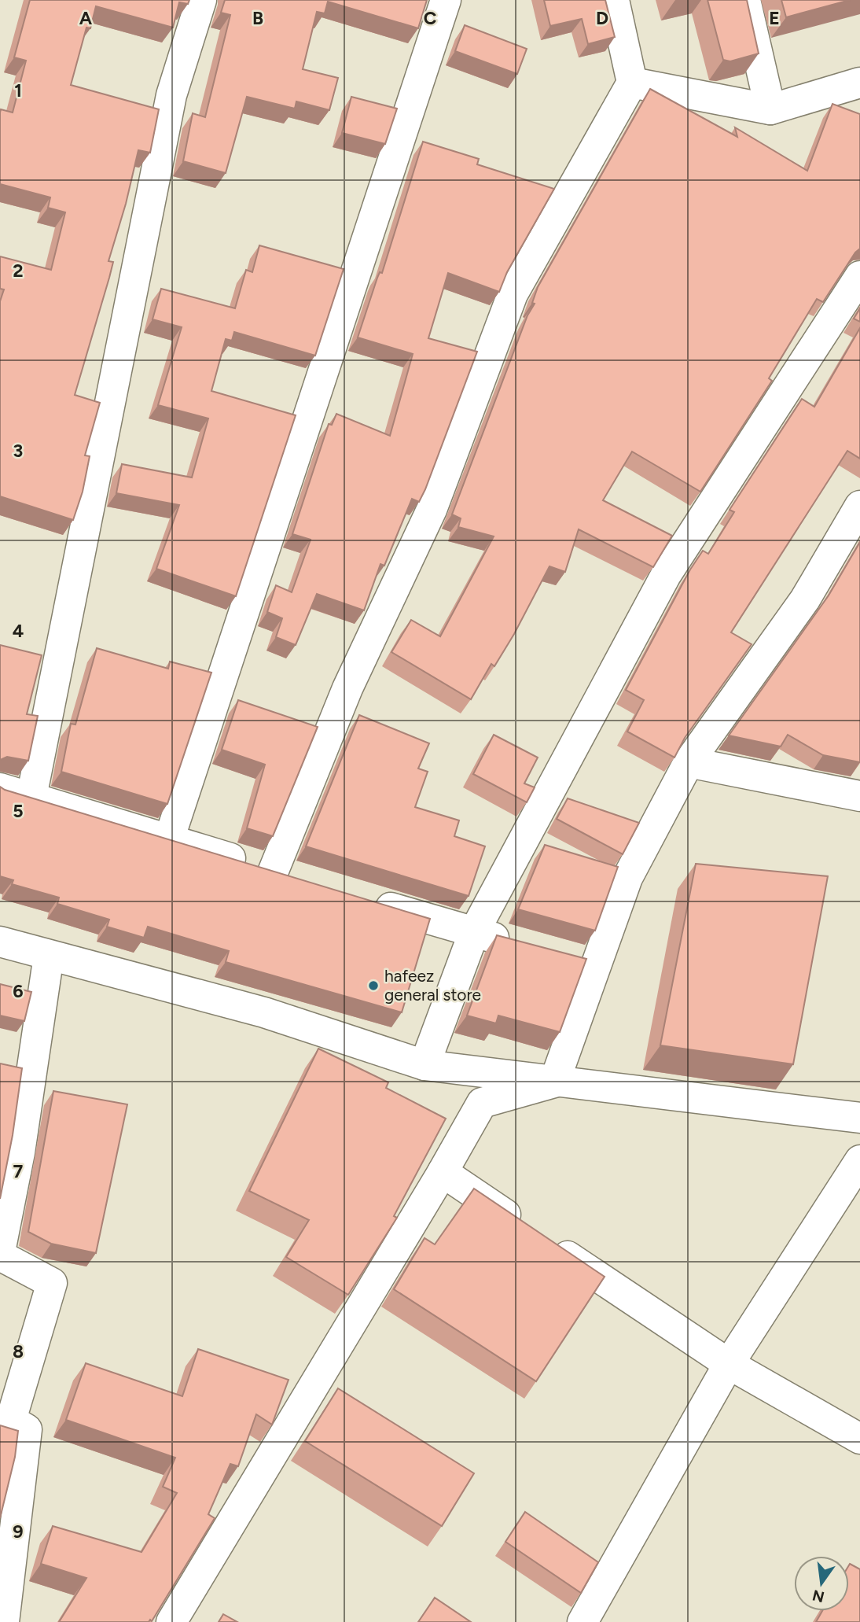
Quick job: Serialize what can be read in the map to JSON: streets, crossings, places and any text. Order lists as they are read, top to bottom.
{
  "places": ["hafeez general store"],
  "north": "bottom",
  "grid": {
    "columns": [
      "A",
      "B",
      "C",
      "D",
      "E"
    ],
    "rows": [
      "1",
      "2",
      "3",
      "4",
      "5",
      "6",
      "7",
      "8",
      "9"
    ]
  }
}
